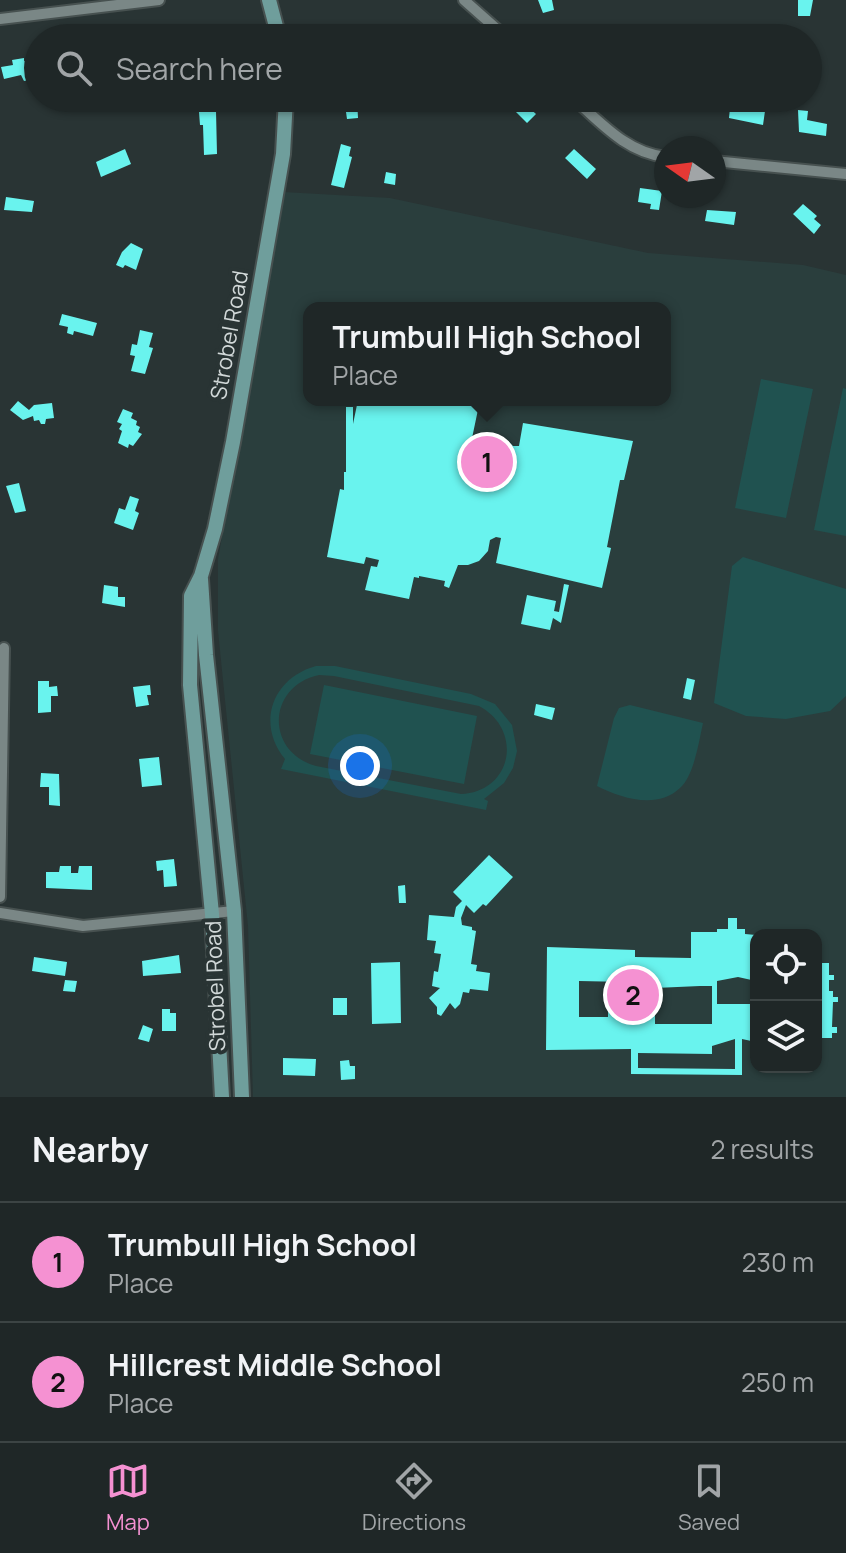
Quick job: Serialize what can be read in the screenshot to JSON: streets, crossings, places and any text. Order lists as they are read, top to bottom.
{
  "streets": {
    "street": ["Strobel Road"]
  },
  "north": "left",
  "page": {
    "search": "Search here",
    "popup": ["Trumbull High School", "Place"],
    "pins": ["1", "2"],
    "heading": ["Nearby", "2 results"],
    "list": [
      {
        "mark": "1",
        "name": "Trumbull High School",
        "note": "Place",
        "value": "230 m"
      },
      {
        "mark": "2",
        "name": "Hillcrest Middle School",
        "note": "Place",
        "value": "250 m"
      }
    ],
    "nav": ["Map", "Directions", "Saved"]
  }
}
